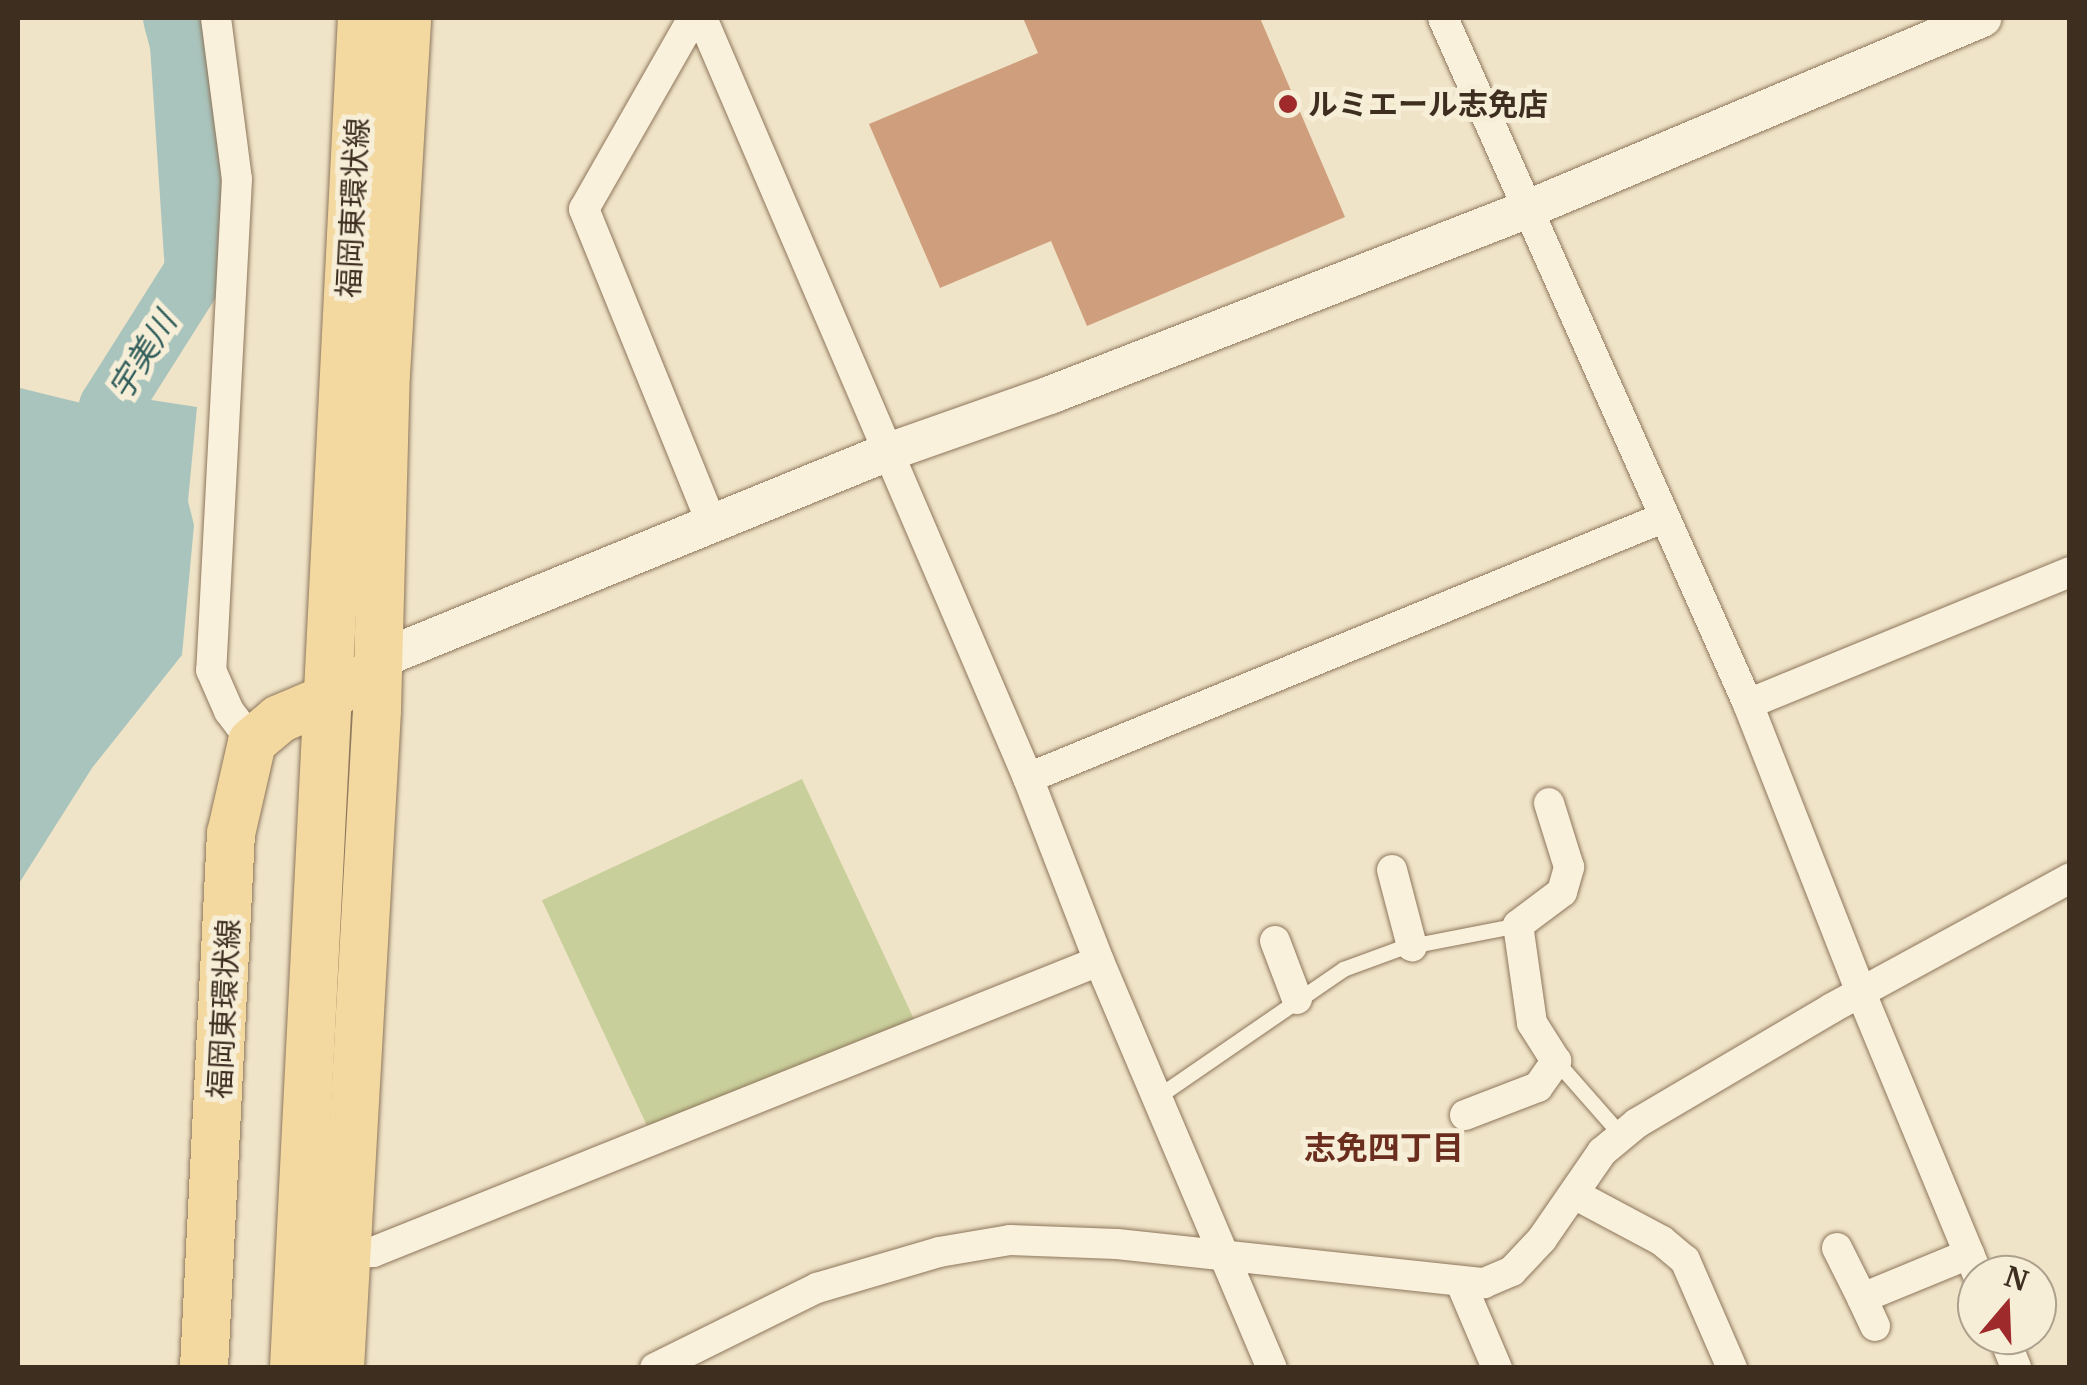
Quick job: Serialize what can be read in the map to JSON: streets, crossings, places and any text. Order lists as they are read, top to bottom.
{
  "streets": {
    "main road": ["福岡東環状線"]
  },
  "districts": ["志免四丁目"],
  "water": ["宇美川"],
  "places": ["ルミエール志免店"],
  "north": "top"
}
